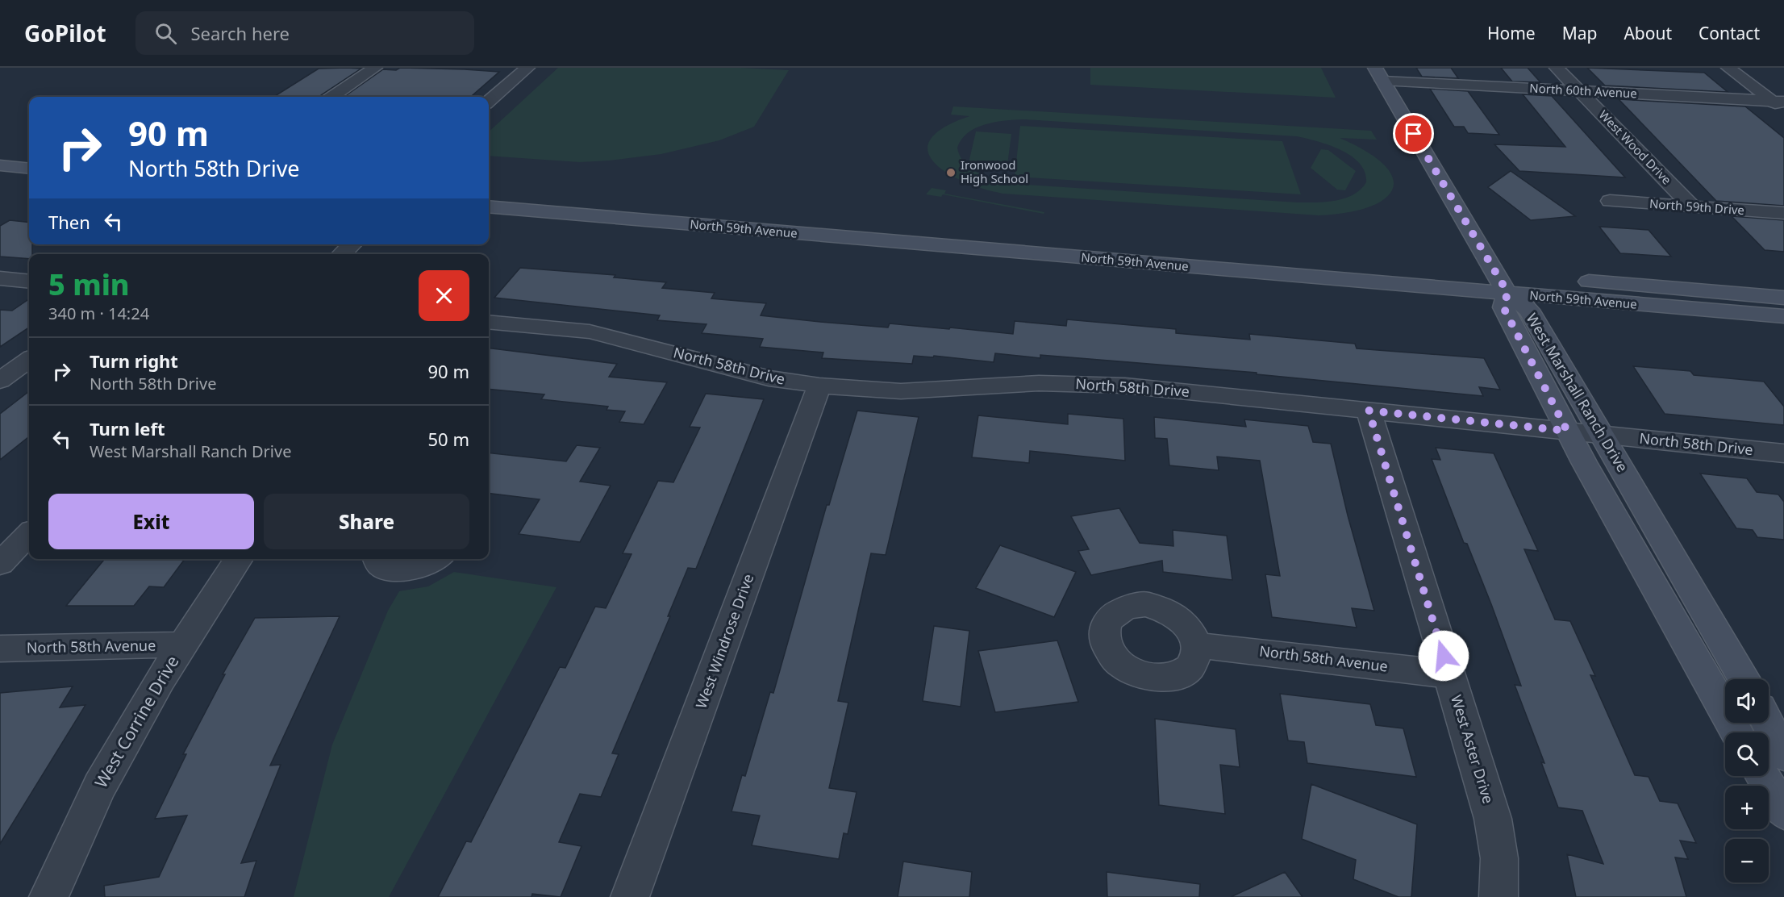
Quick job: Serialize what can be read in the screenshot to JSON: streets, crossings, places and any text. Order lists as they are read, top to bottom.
{
  "streets": {
    "main road": ["North 59th Avenue", "West Marshall Ranch Drive"],
    "street": [
      "North 60th Avenue",
      "West Wood Drive",
      "North 59th Drive",
      "North 58th Drive",
      "West Windrose Drive",
      "North 58th Avenue",
      "West Corrine Drive",
      "West Aster Drive"
    ]
  },
  "crossings": [
    ["North 60th Avenue", "West Wood Drive"],
    ["West Wood Drive", "North 59th Drive"],
    ["North 59th Avenue", "West Marshall Ranch Drive"],
    ["North 58th Drive", "West Marshall Ranch Drive"],
    ["North 58th Drive", "West Windrose Drive"],
    ["North 58th Drive", "West Aster Drive"],
    ["North 58th Avenue", "West Corrine Drive"],
    ["North 58th Avenue", "West Aster Drive"]
  ],
  "places": ["Ironwood High School"],
  "page": {
    "header": "GoPilot",
    "search": "Search here",
    "nav": [
      "Home",
      "Map",
      "About",
      "Contact"
    ],
    "turn": ["90 m", "North 58th Drive"],
    "then": "Then",
    "heading": ["5 min", "340 m · 14:24"],
    "list": [
      {
        "name": "Turn right",
        "note": "North 58th Drive",
        "value": "90 m"
      },
      {
        "name": "Turn left",
        "note": "West Marshall Ranch Drive",
        "value": "50 m"
      }
    ],
    "buttons": ["Exit", "Share"],
    "map_buttons": ["+", "−"]
  }
}
